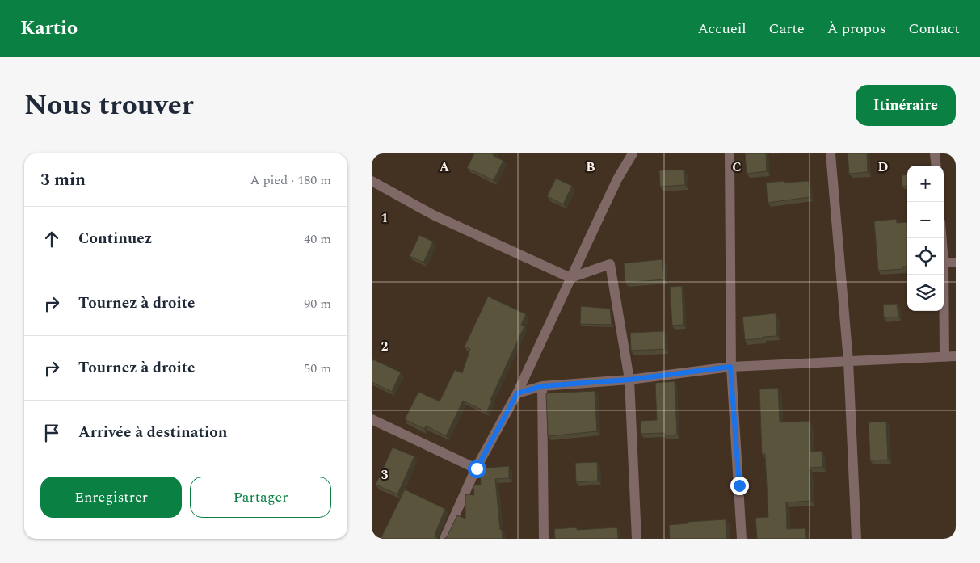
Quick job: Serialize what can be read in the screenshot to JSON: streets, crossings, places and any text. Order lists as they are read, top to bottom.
{
  "page": {
    "header": "Kartio",
    "nav": [
      "Accueil",
      "Carte",
      "À propos",
      "Contact"
    ],
    "title": "Nous trouver",
    "buttons": [
      "Itinéraire",
      ["Enregistrer", "Partager"]
    ],
    "heading": ["3 min", "À pied · 180 m"],
    "map_buttons": ["+", "−"],
    "list": [
      ["Continuez", "40 m"],
      ["Tournez à droite", "90 m"],
      ["Tournez à droite", "50 m"],
      "Arrivée à destination"
    ]
  },
  "grid": {
    "columns": [
      "A",
      "B",
      "C",
      "D"
    ],
    "rows": ["1", "2", "3"]
  }
}
